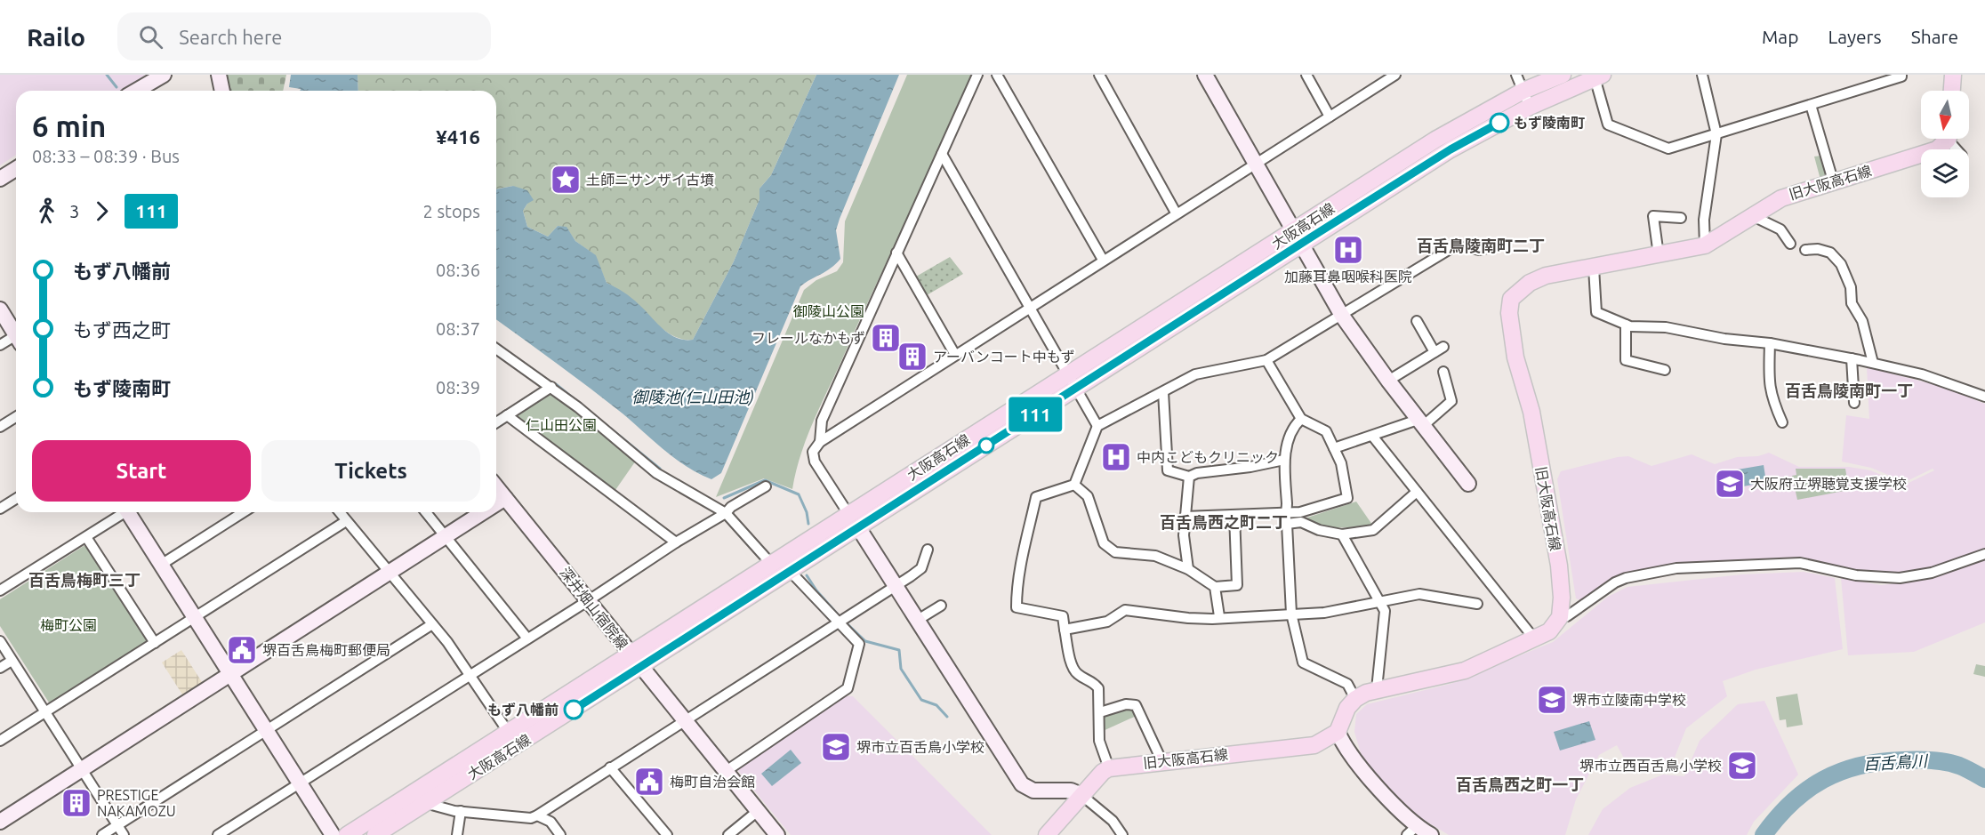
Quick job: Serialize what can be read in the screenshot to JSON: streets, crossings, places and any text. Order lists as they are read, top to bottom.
{
  "streets": {
    "main road": ["旧大阪高石線", "大阪高石線"],
    "street": ["深井畑山宿院線"]
  },
  "crossings": [
    ["大阪高石線", "深井畑山宿院線"]
  ],
  "districts": [
    "百舌鳥陵南町二丁",
    "百舌鳥陵南町一丁",
    "百舌鳥西之町二丁",
    "百舌鳥梅町三丁",
    "百舌鳥西之町一丁"
  ],
  "water": ["御陵池(仁山田池)", "百舌鳥川"],
  "parks": ["御陵山公園", "仁山田公園", "梅町公園"],
  "places": {
    "other": ["もず陵南町", "もず八幡前"],
    "place": ["土師ニサンザイ古墳"],
    "hospital": ["加藤耳鼻咽喉科医院", "中内こどもクリニック"],
    "building": ["フレールなかもず", "アーバンコート中もず", "PRESTIGE NAKAMOZU"],
    "school or university": [
      "大阪府立堺聴覚支援学校",
      "堺市立陵南中学校",
      "堺市立百舌鳥小学校",
      "堺市立西百舌鳥小学校"
    ],
    "public building": ["堺百舌鳥梅町郵便局", "梅町自治会館"]
  },
  "lines": ["bus line 111"],
  "north": "bottom",
  "page": {
    "header": "Railo",
    "search": "Search here",
    "nav": ["Map", "Layers", "Share"],
    "on_map": "111",
    "heading": ["6 min", "08:33 – 08:39 · Bus", "¥416"],
    "legs": ["3", "111", "2 stops"],
    "list": [
      {
        "name": "もず八幡前",
        "value": "08:36"
      },
      {
        "name": "もず西之町",
        "value": "08:37"
      },
      {
        "name": "もず陵南町",
        "value": "08:39"
      }
    ],
    "buttons": ["Start", "Tickets"]
  }
}
